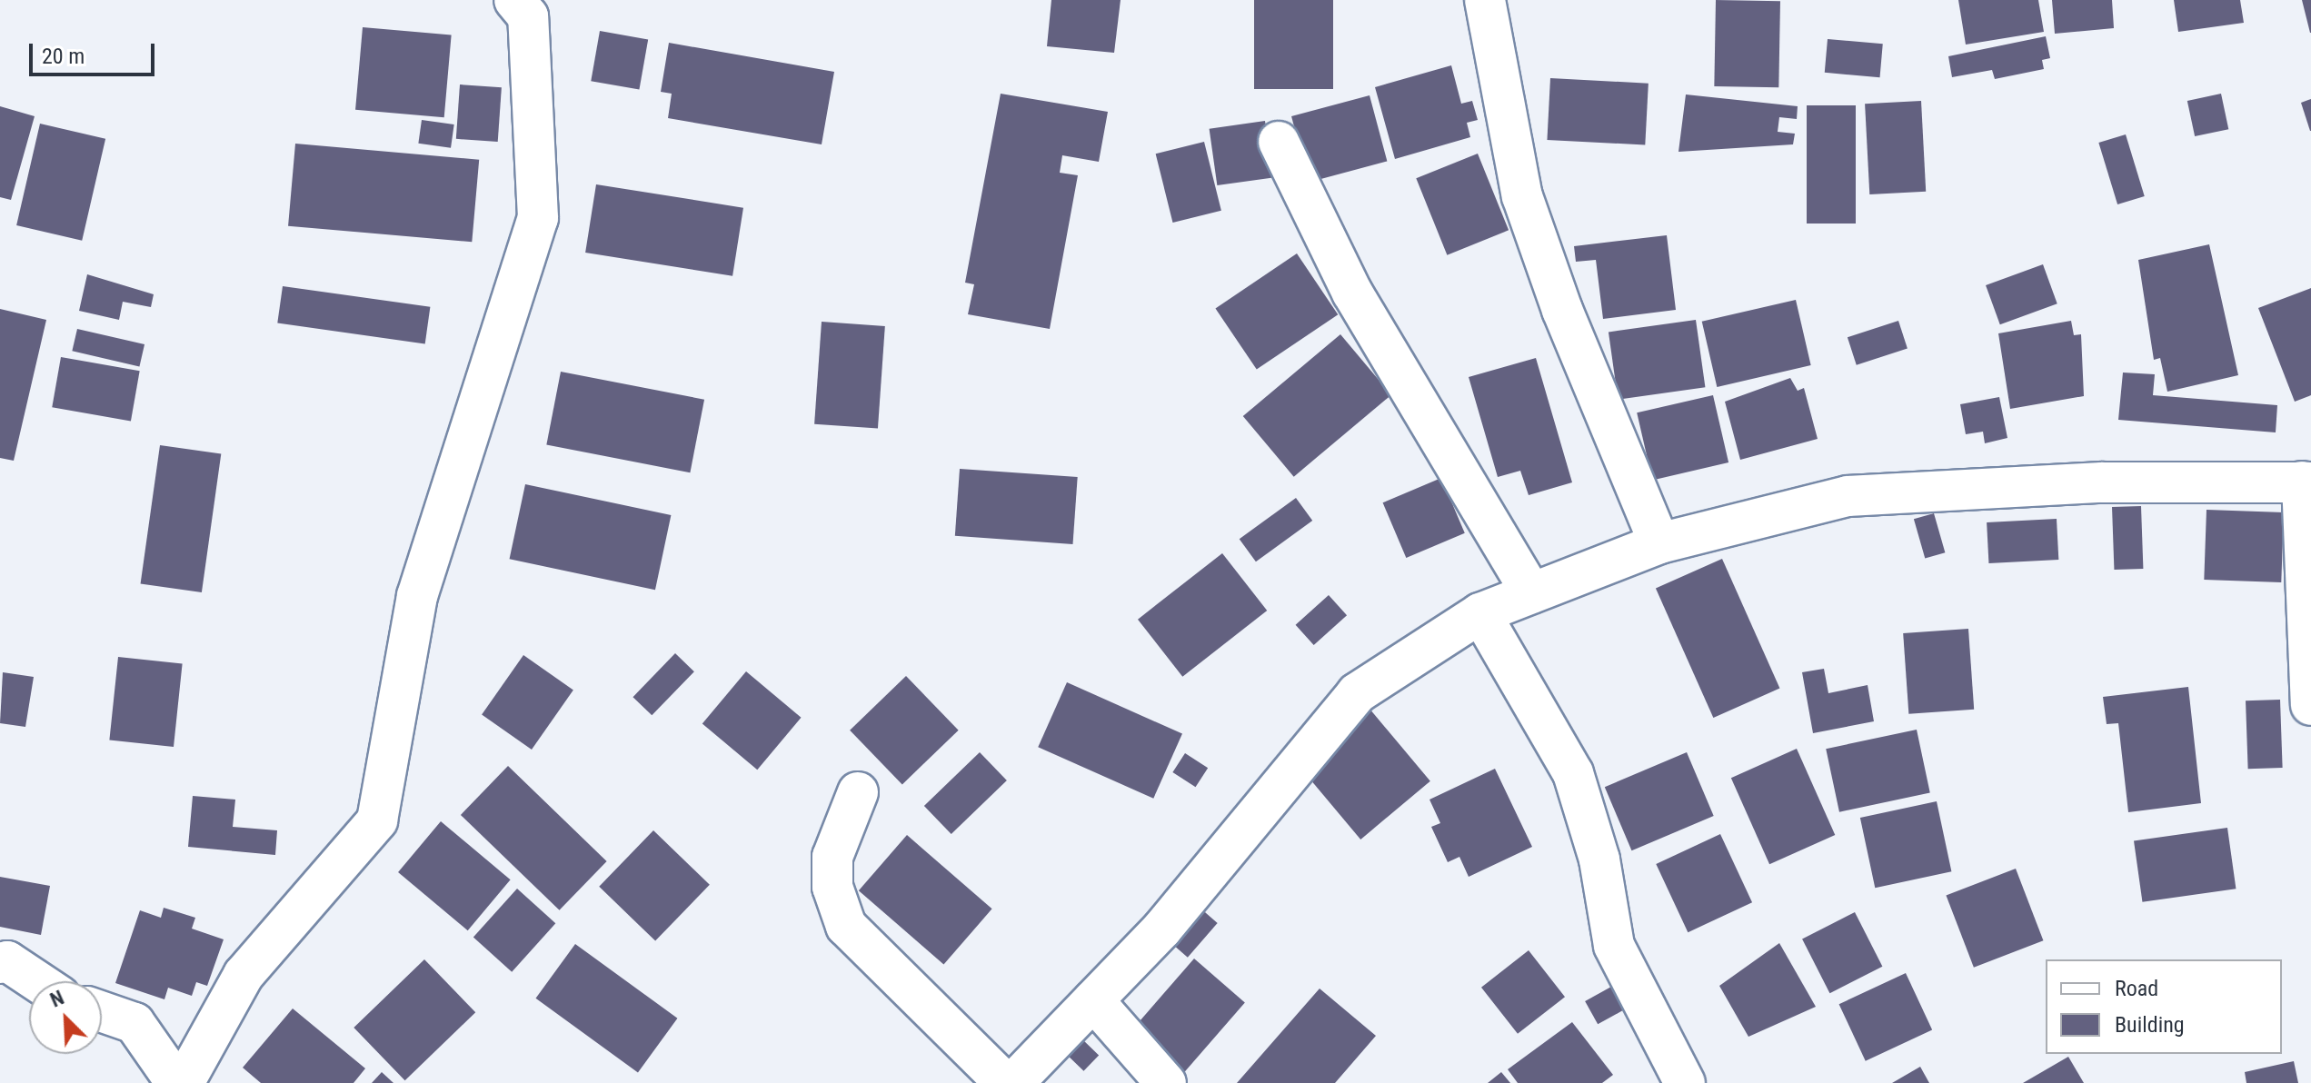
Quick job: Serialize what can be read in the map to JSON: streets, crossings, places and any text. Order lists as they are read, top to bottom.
{
  "legend": ["Road", "Building"],
  "scale_bar": "20 m",
  "north": "top left"
}
